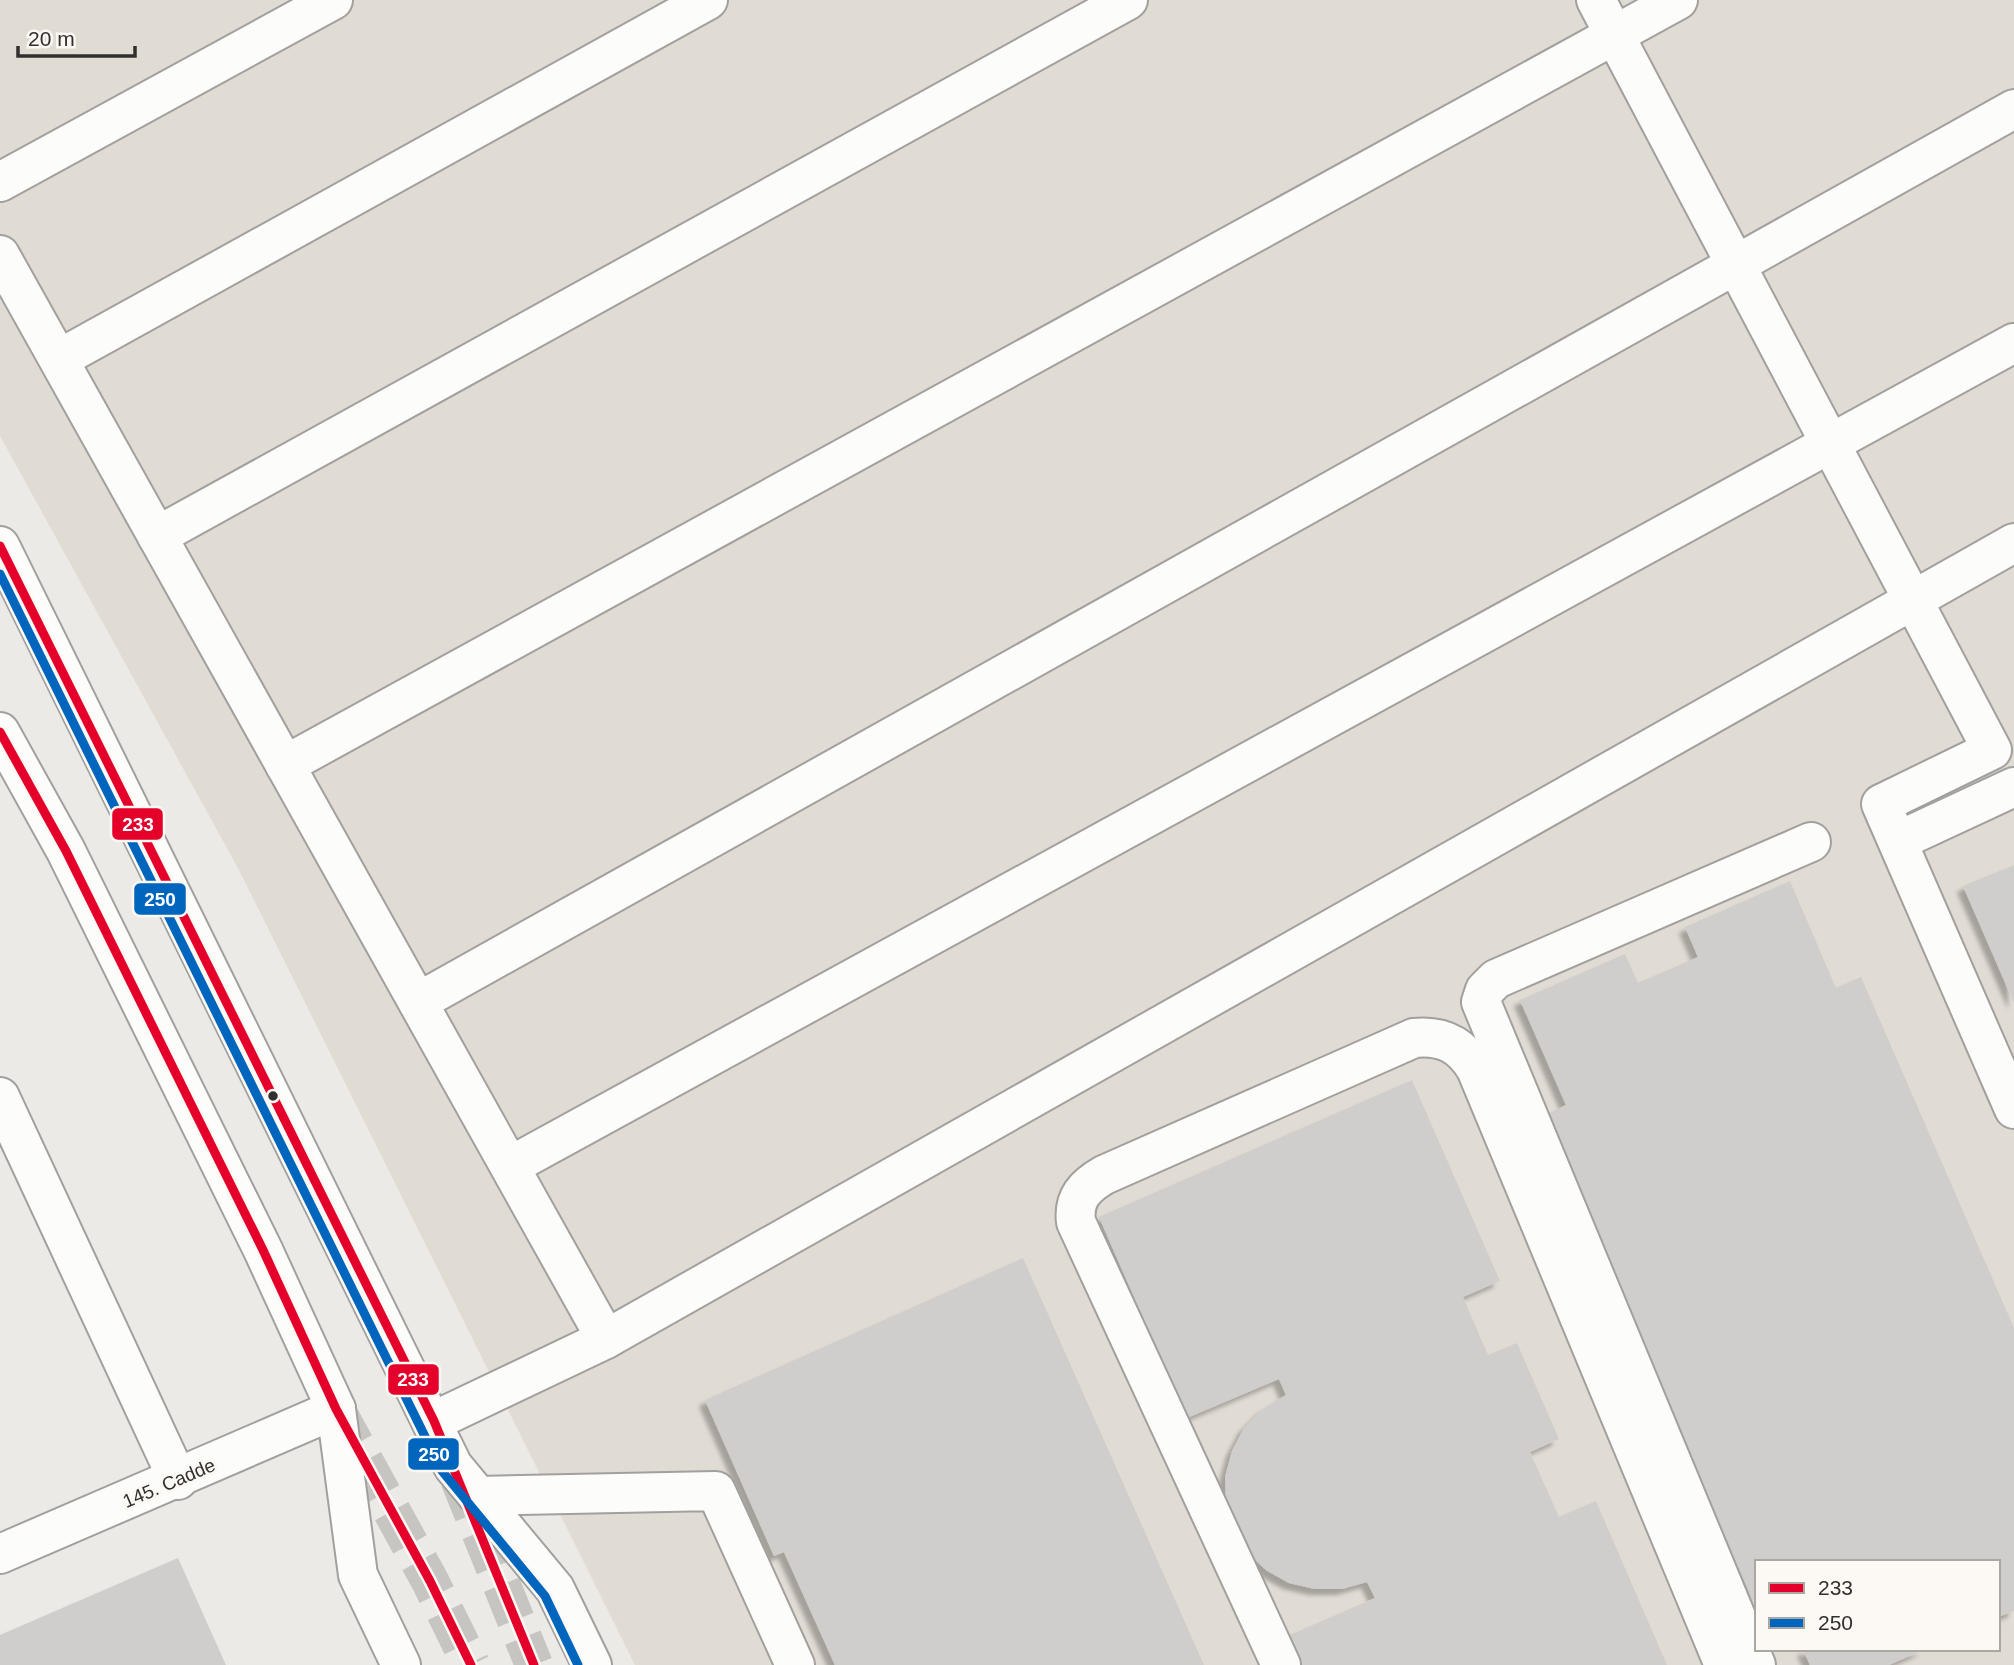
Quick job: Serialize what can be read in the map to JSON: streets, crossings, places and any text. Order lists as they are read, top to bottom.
{
  "streets": {
    "street": ["145. Cadde"]
  },
  "lines": ["transit line 233", "transit line 250"],
  "legend": ["233", "250"],
  "scale_bar": "20 m"
}
